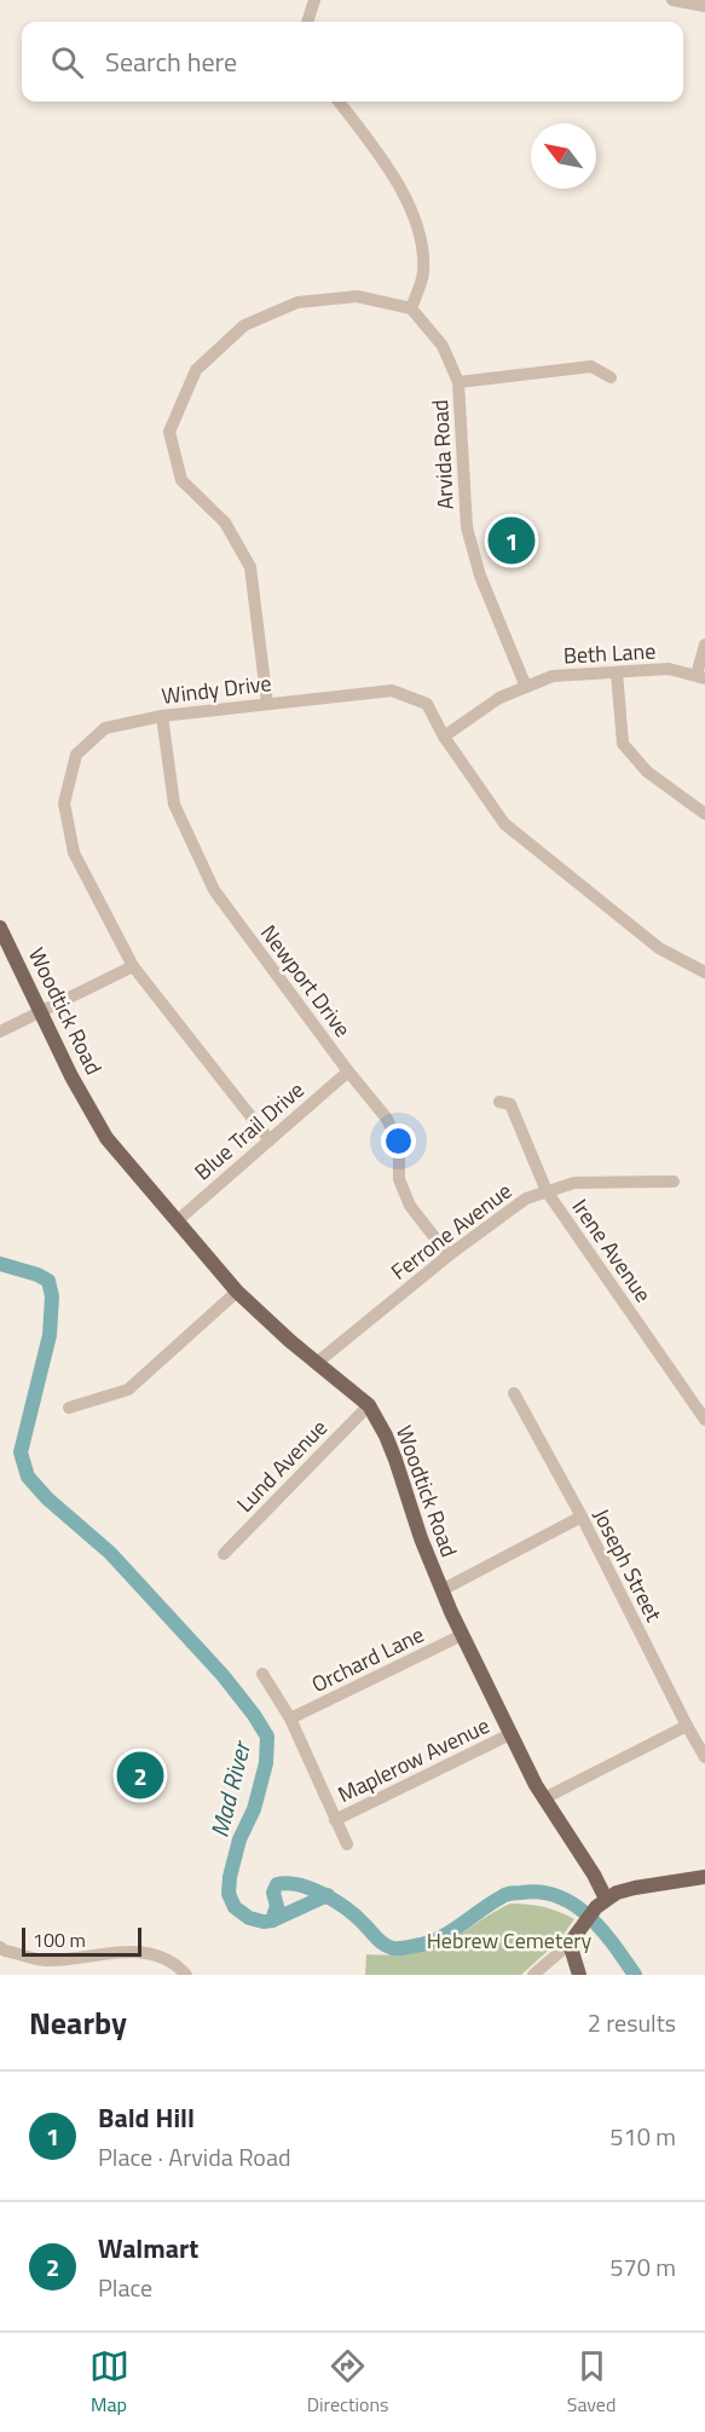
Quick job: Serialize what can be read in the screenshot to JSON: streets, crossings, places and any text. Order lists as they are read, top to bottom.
{
  "streets": {
    "main road": ["Woodtick Road"],
    "street": [
      "Arvida Road",
      "Beth Lane",
      "Windy Drive",
      "Newport Drive",
      "Blue Trail Drive",
      "Ferrone Avenue",
      "Irene Avenue",
      "Lund Avenue",
      "Joseph Street",
      "Orchard Lane",
      "Maplerow Avenue"
    ]
  },
  "crossings": [
    ["Arvida Road", "Beth Lane"],
    ["Beth Lane", "Windy Drive"],
    ["Windy Drive", "Newport Drive"],
    ["Windy Drive", "Blue Trail Drive"],
    ["Newport Drive", "Blue Trail Drive"],
    ["Newport Drive", "Ferrone Avenue"],
    ["Woodtick Road", "Blue Trail Drive"],
    ["Woodtick Road", "Ferrone Avenue"],
    ["Woodtick Road", "Lund Avenue"],
    ["Woodtick Road", "Orchard Lane"],
    ["Woodtick Road", "Maplerow Avenue"],
    ["Ferrone Avenue", "Irene Avenue"]
  ],
  "water": ["Mad River"],
  "parks": ["Hebrew Cemetery"],
  "scale_bar": "100 m",
  "north": "top left",
  "page": {
    "search": "Search here",
    "pins": ["1", "2"],
    "scale": "100 m",
    "heading": ["Nearby", "2 results"],
    "list": [
      {
        "mark": "1",
        "name": "Bald Hill",
        "note": "Place · Arvida Road",
        "value": "510 m"
      },
      {
        "mark": "2",
        "name": "Walmart",
        "note": "Place",
        "value": "570 m"
      }
    ],
    "nav": ["Map", "Directions", "Saved"]
  }
}
